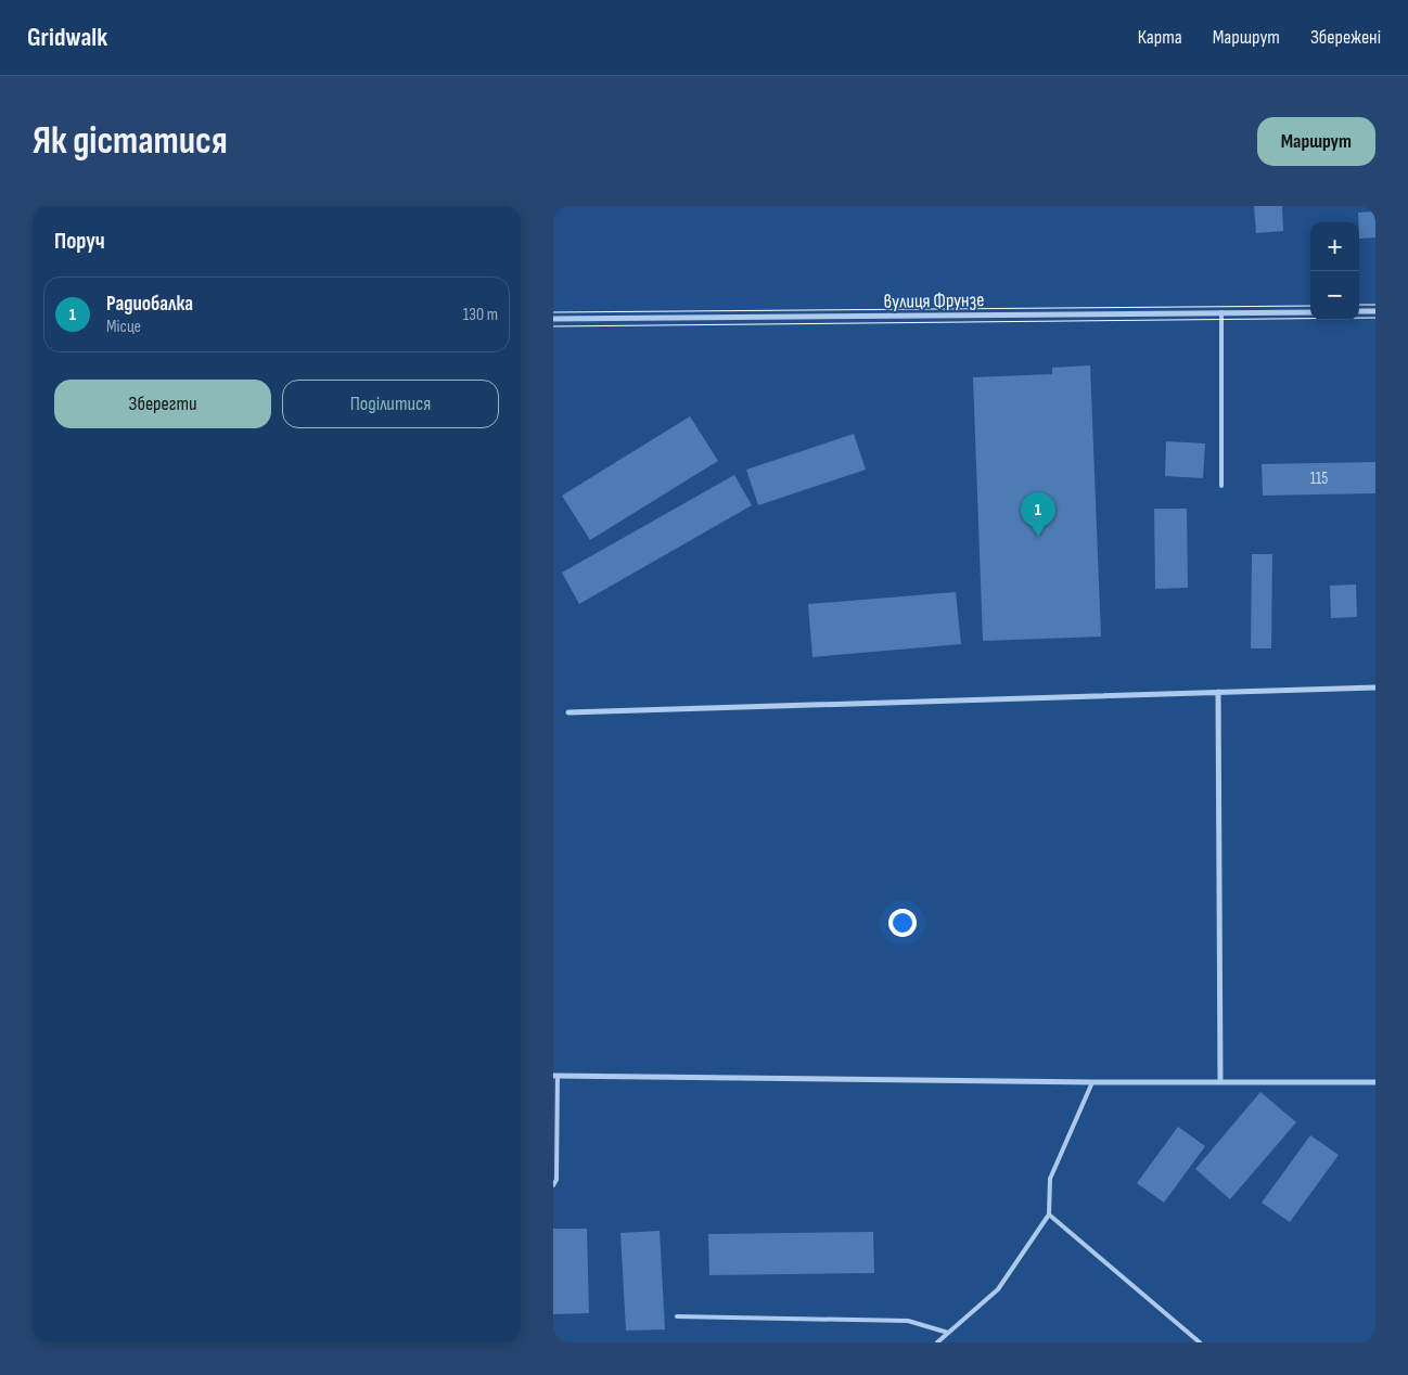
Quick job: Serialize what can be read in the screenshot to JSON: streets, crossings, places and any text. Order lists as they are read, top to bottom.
{
  "streets": {
    "street": ["вулиця Фрунзе"]
  },
  "house_numbers": ["115"],
  "page": {
    "header": "Gridwalk",
    "nav": ["Карта", "Маршрут", "Збережені"],
    "buttons": [
      "Маршрут",
      ["Зберегти", "Поділитися"]
    ],
    "title": "Як дістатися",
    "heading": "Поруч",
    "map_buttons": ["+", "−"],
    "list": [
      {
        "mark": "1",
        "name": "Радиобалка",
        "note": "Місце",
        "value": "130 m"
      }
    ],
    "pins": "1"
  }
}
